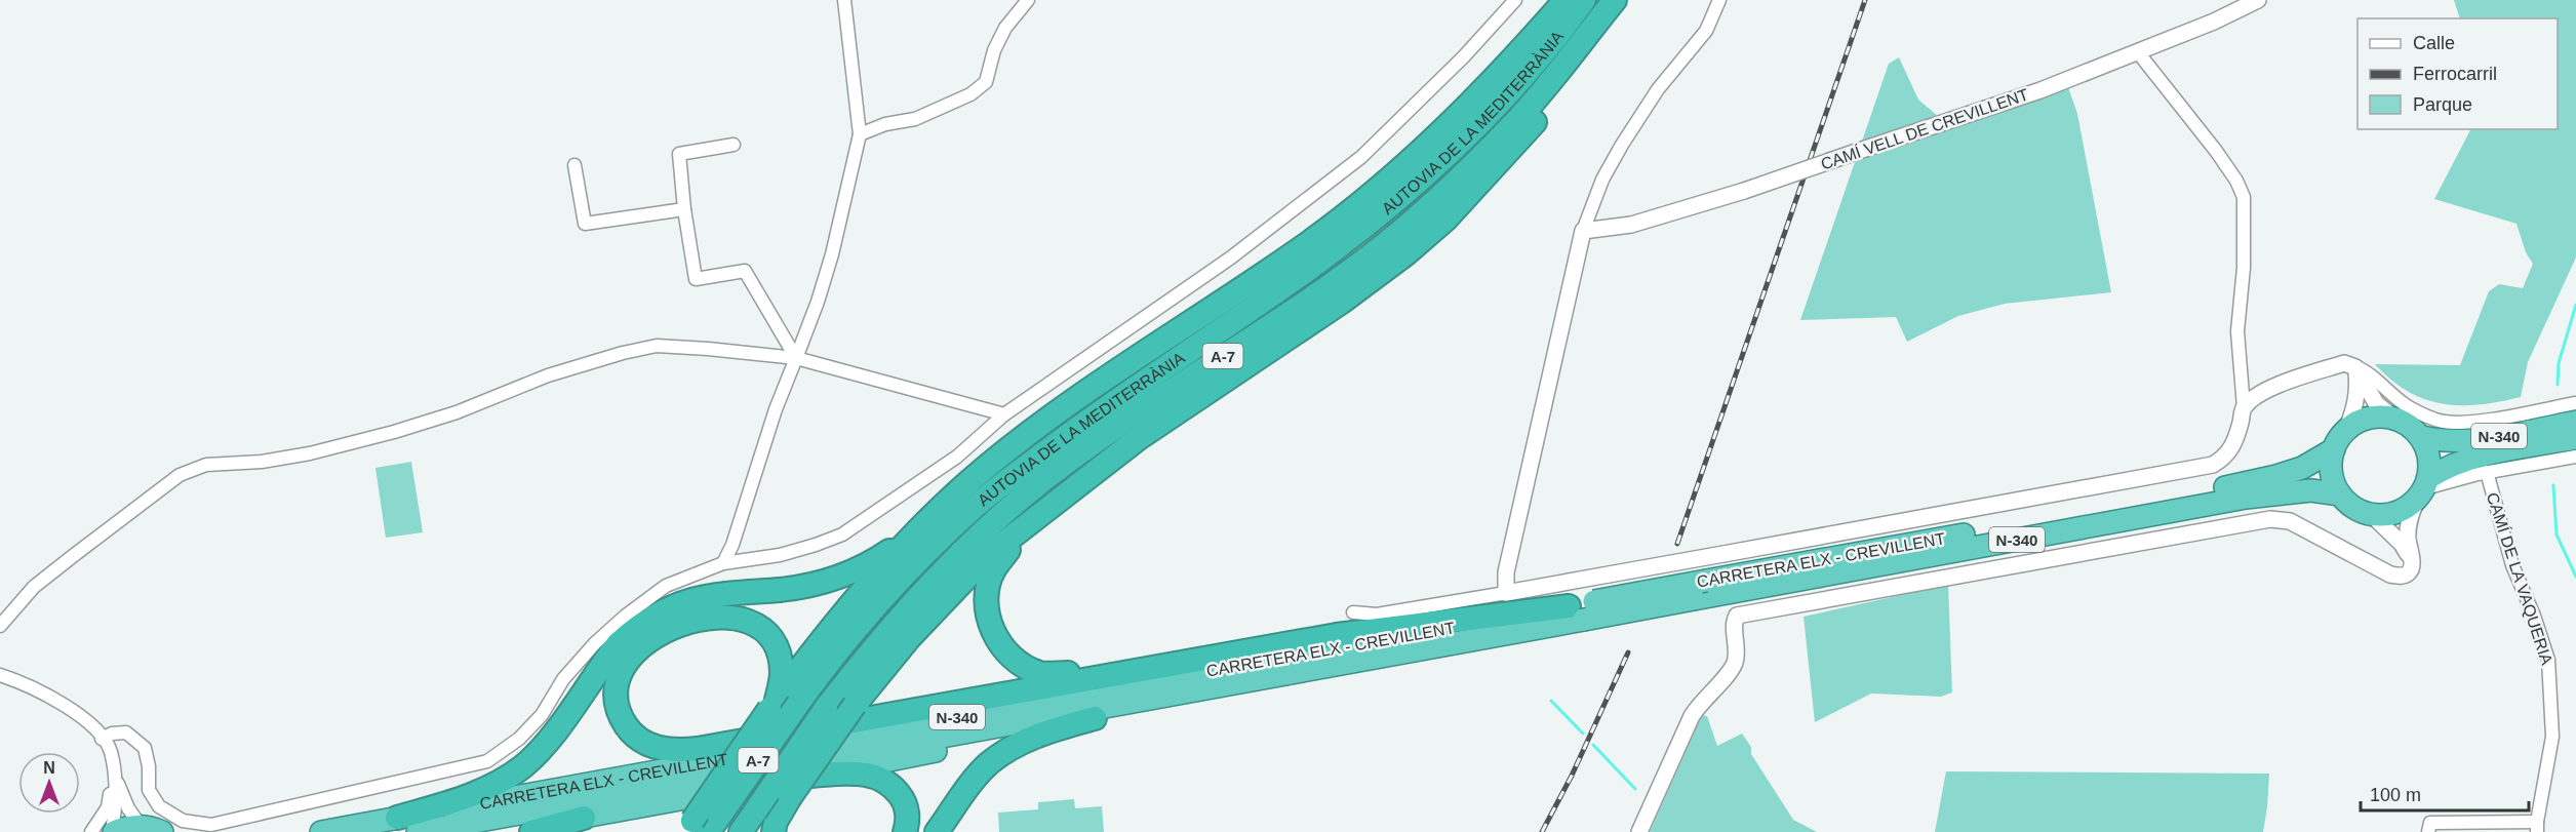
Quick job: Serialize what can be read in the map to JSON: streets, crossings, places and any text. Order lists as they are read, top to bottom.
{
  "streets": {
    "highway": [
      "AUTOVIA DE LA MEDITERRÀNIA",
      "A-7",
      "N-340",
      "CARRETERA ELX - CREVILLENT"
    ],
    "street": ["CAMÍ VELL DE CREVILLENT", "CAMÍ DE LA VAQUERIA"]
  },
  "crossings": [
    ["N-340", "CARRETERA ELX - CREVILLENT"]
  ],
  "legend": ["Calle", "Ferrocarril", "Parque"],
  "scale_bar": "100 m",
  "north": "top"
}
